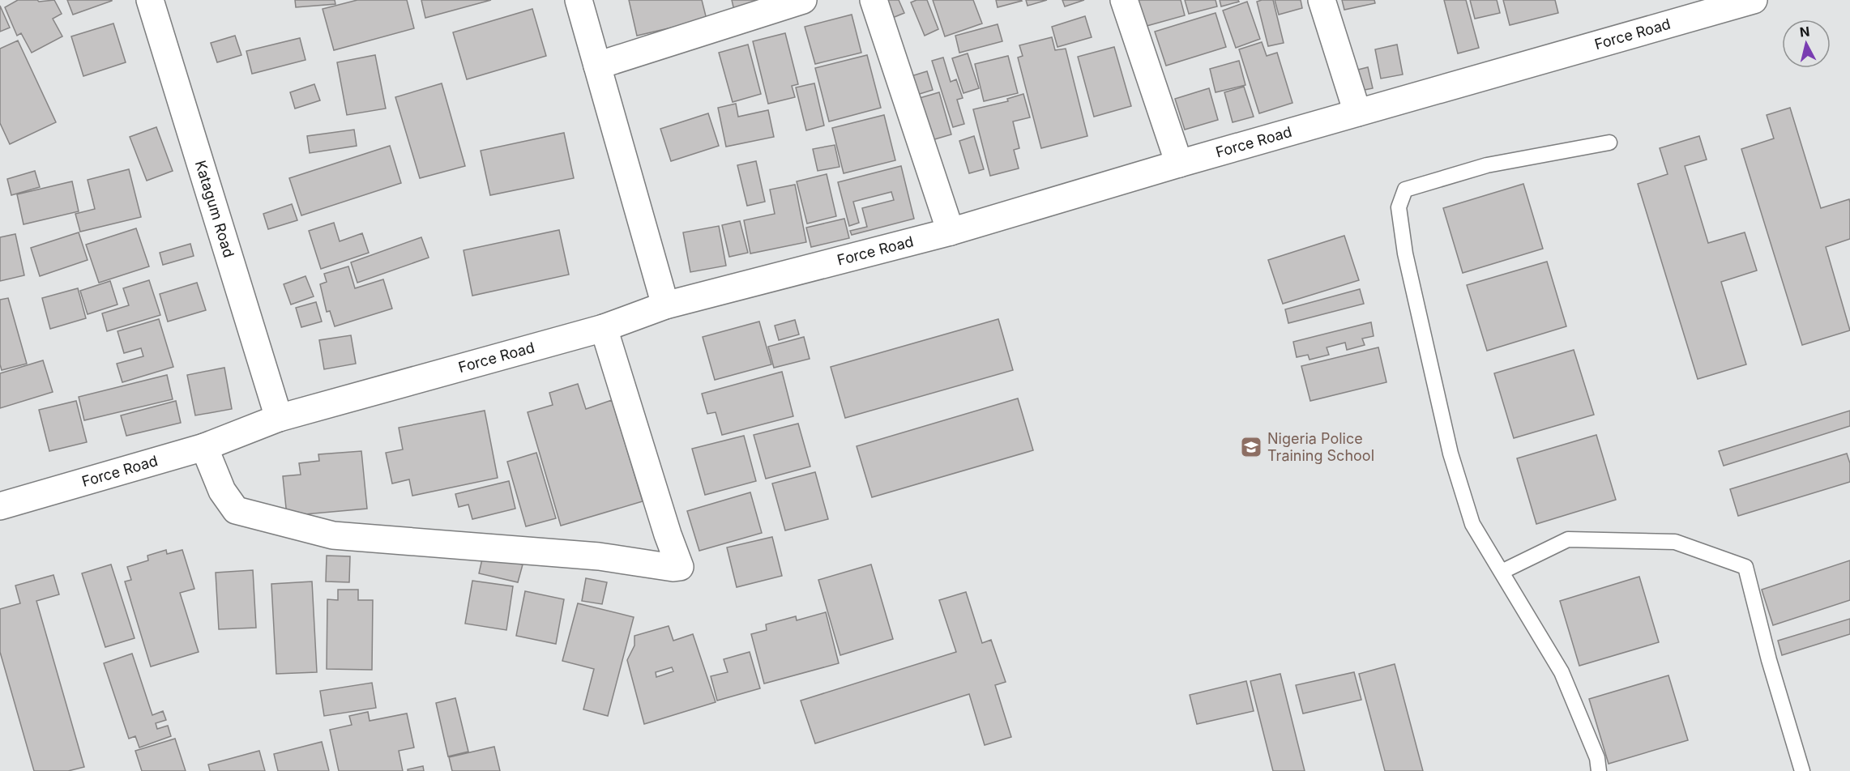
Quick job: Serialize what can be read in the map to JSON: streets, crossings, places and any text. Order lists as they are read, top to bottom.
{
  "streets": {
    "street": ["Force Road", "Katagum Road"]
  },
  "crossings": [
    ["Force Road", "Katagum Road"]
  ],
  "places": {
    "school or university": ["Nigeria Police Training School"]
  },
  "north": "top"
}
